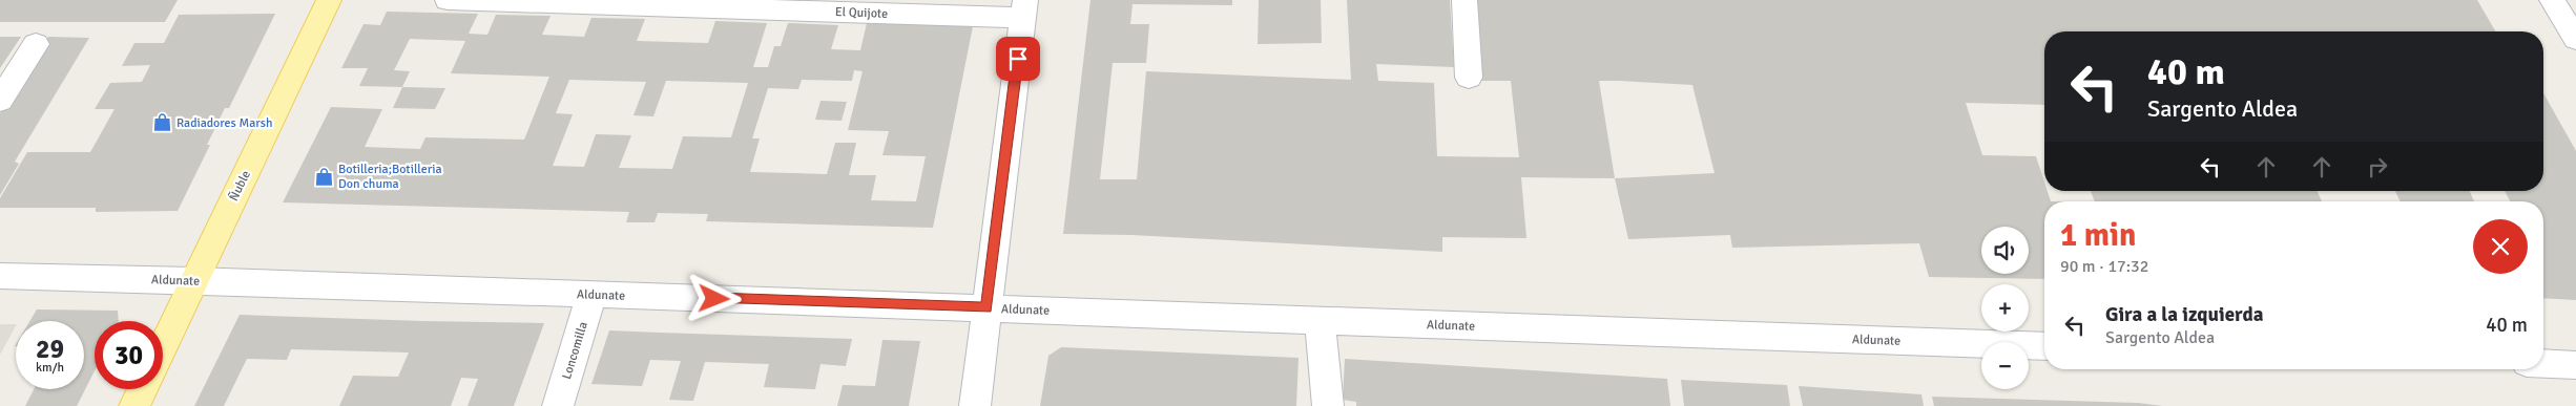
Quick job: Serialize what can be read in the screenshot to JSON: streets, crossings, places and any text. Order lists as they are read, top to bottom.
{
  "streets": {
    "main road": ["Ñuble"],
    "street": ["El Quijote", "Aldunate", "Loncomilla"]
  },
  "crossings": [
    ["Ñuble", "Aldunate"],
    ["Aldunate", "Loncomilla"]
  ],
  "places": {
    "shop": ["Radiadores Marsh", "Botilleria;Botilleria Don chuma"]
  },
  "page": {
    "turn": ["40 m", "Sargento Aldea"],
    "heading": ["1 min", "90 m · 17:32"],
    "map_buttons": ["+", "−"],
    "list": [
      {
        "name": "Gira a la izquierda",
        "note": "Sargento Aldea",
        "value": "40 m"
      }
    ],
    "speed": "29 km/h",
    "limit": "30"
  }
}
